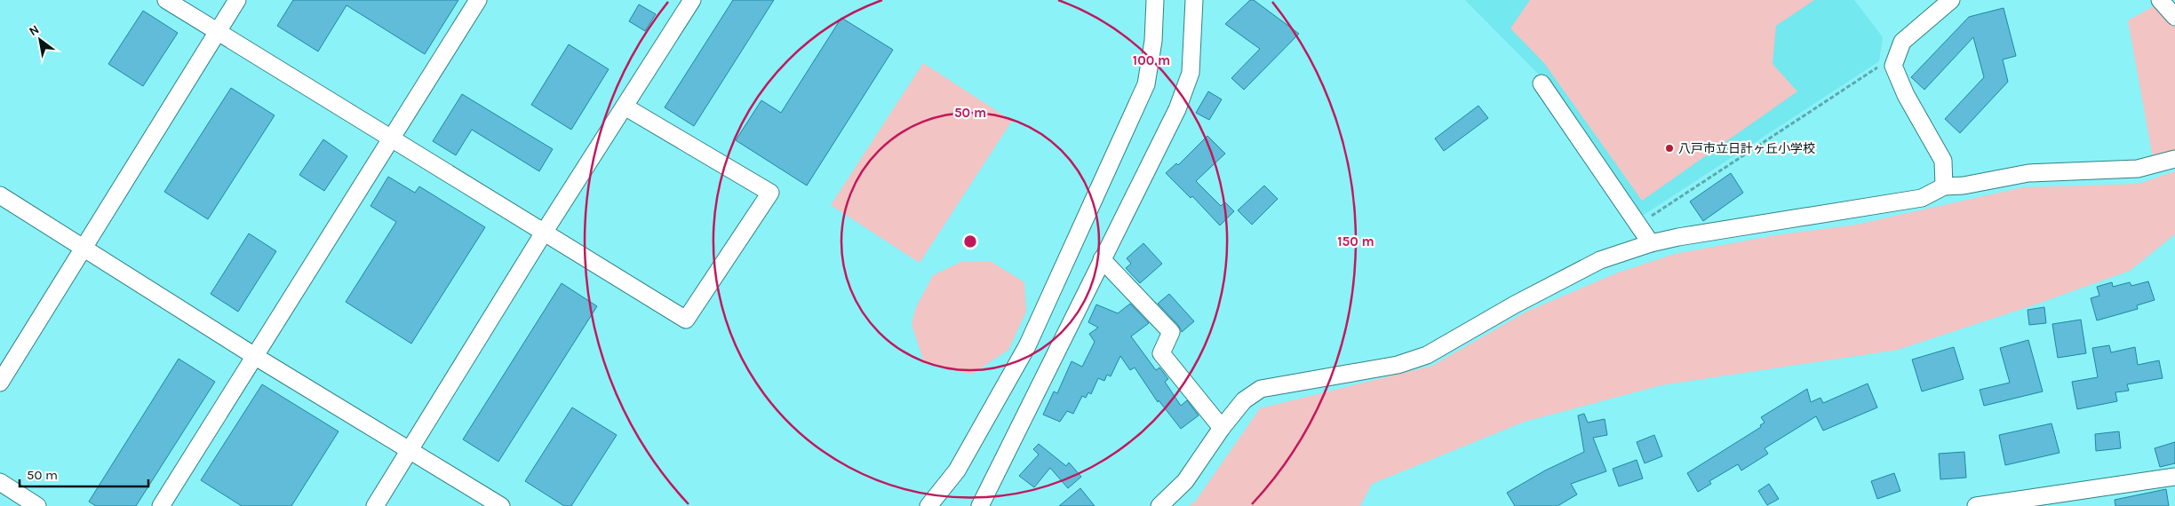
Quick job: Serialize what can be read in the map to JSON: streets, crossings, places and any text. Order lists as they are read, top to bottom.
{
  "places": ["八戸市立日計ヶ丘小学校"],
  "scale_bar": "50 m",
  "north": "top left",
  "rings": ["100 m", "50 m", "150 m"]
}
